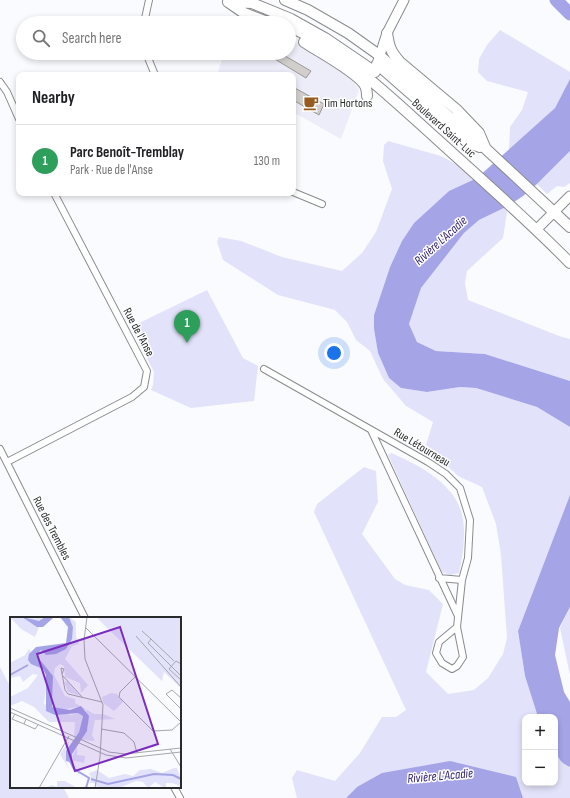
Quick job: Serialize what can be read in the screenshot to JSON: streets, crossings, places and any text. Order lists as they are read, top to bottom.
{
  "streets": {
    "main road": ["Boulevard Saint-Luc"],
    "street": ["Rue de l'Anse", "Rue Létourneau", "Rue des Trembles"]
  },
  "crossings": [
    ["Rue de l'Anse", "Rue des Trembles"]
  ],
  "water": ["Rivière L'Acadie"],
  "places": {
    "cafe": ["Tim Hortons"]
  },
  "page": {
    "search": "Search here",
    "heading": "Nearby",
    "list": [
      {
        "mark": "1",
        "name": "Parc Benoît-Tremblay",
        "note": "Park · Rue de l'Anse",
        "value": "130 m"
      }
    ],
    "pins": "1",
    "map_buttons": ["+", "−"]
  }
}
